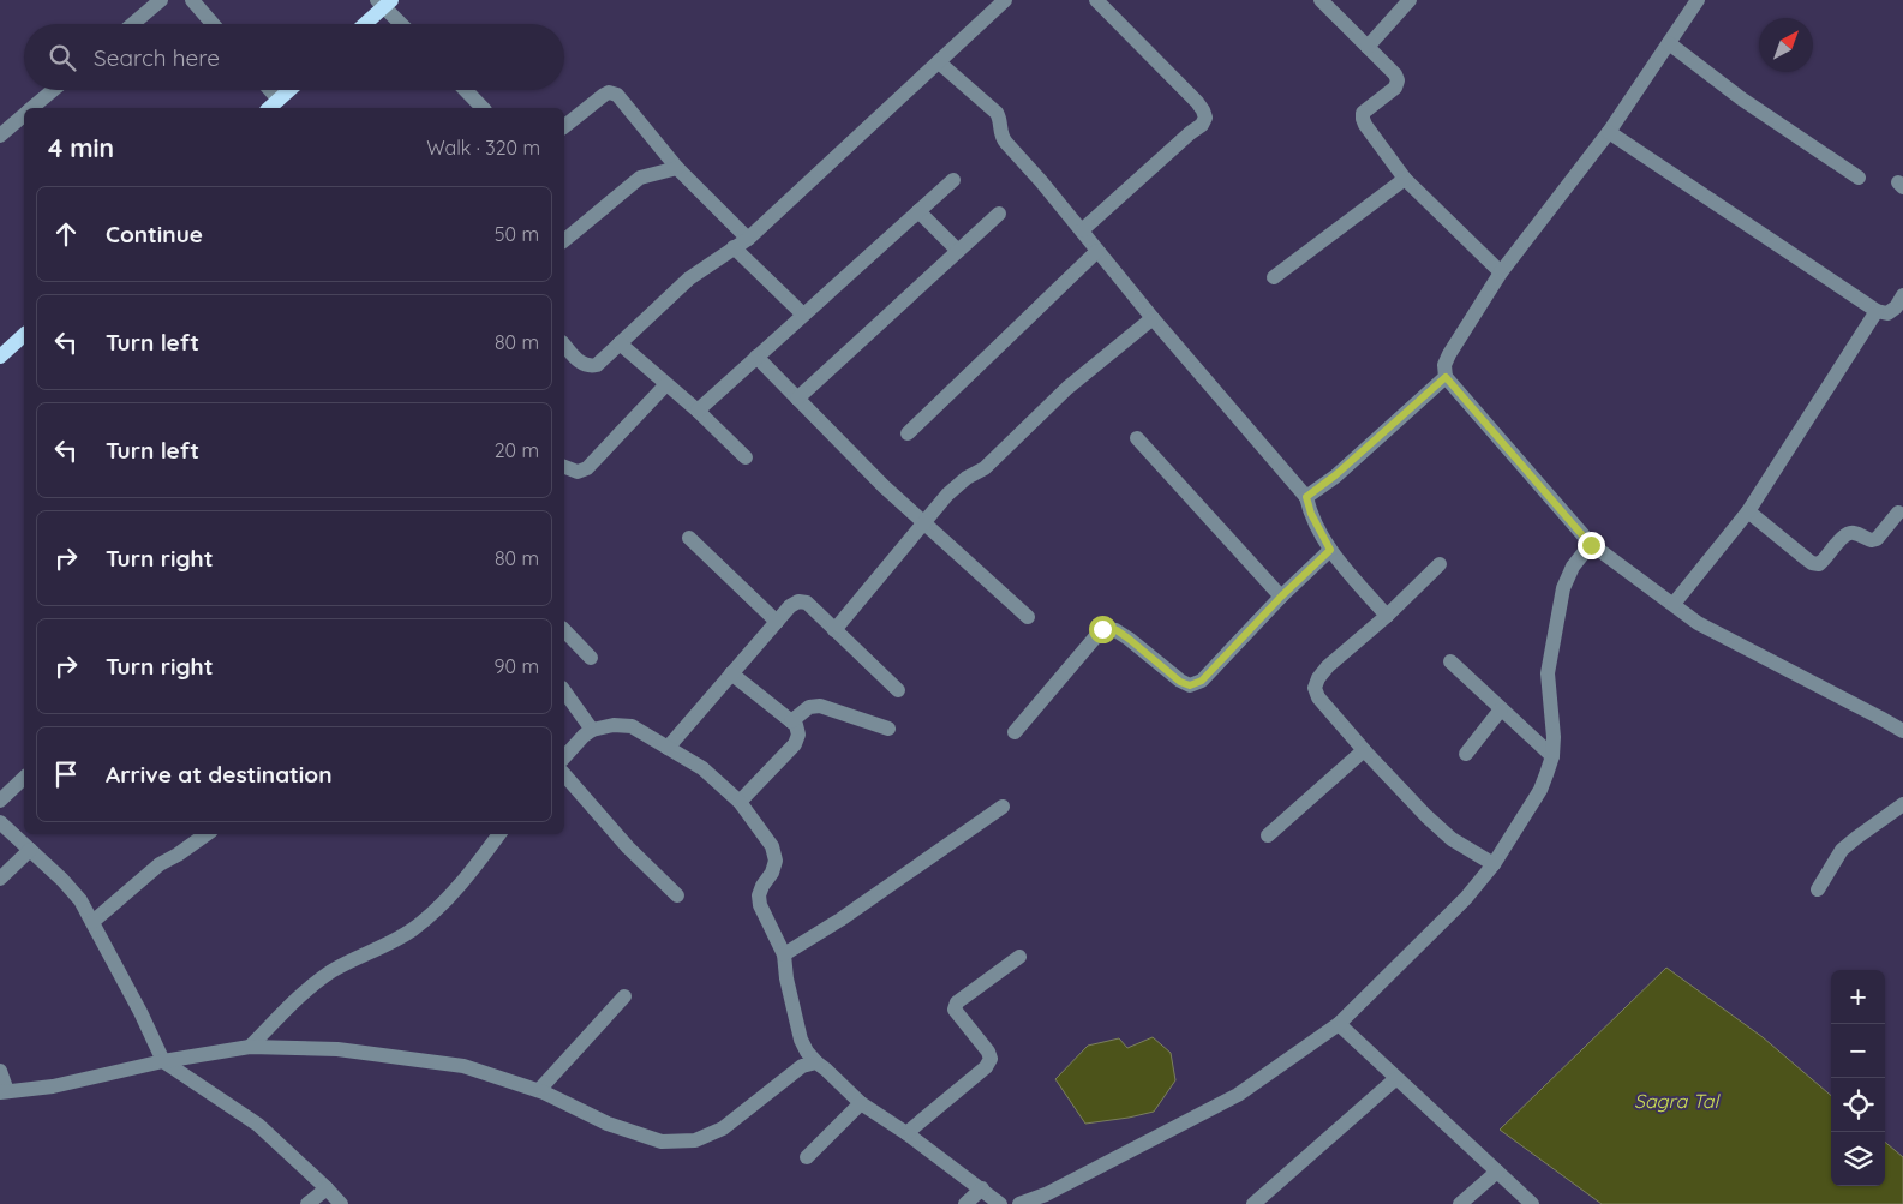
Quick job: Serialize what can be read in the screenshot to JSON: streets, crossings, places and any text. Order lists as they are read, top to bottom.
{
  "water": ["Sagra Tal"],
  "north": "top right",
  "page": {
    "search": "Search here",
    "heading": ["4 min", "Walk · 320 m"],
    "list": [
      ["Continue", "50 m"],
      ["Turn left", "80 m"],
      ["Turn left", "20 m"],
      ["Turn right", "80 m"],
      ["Turn right", "90 m"],
      "Arrive at destination"
    ],
    "map_buttons": ["+", "−"]
  }
}
